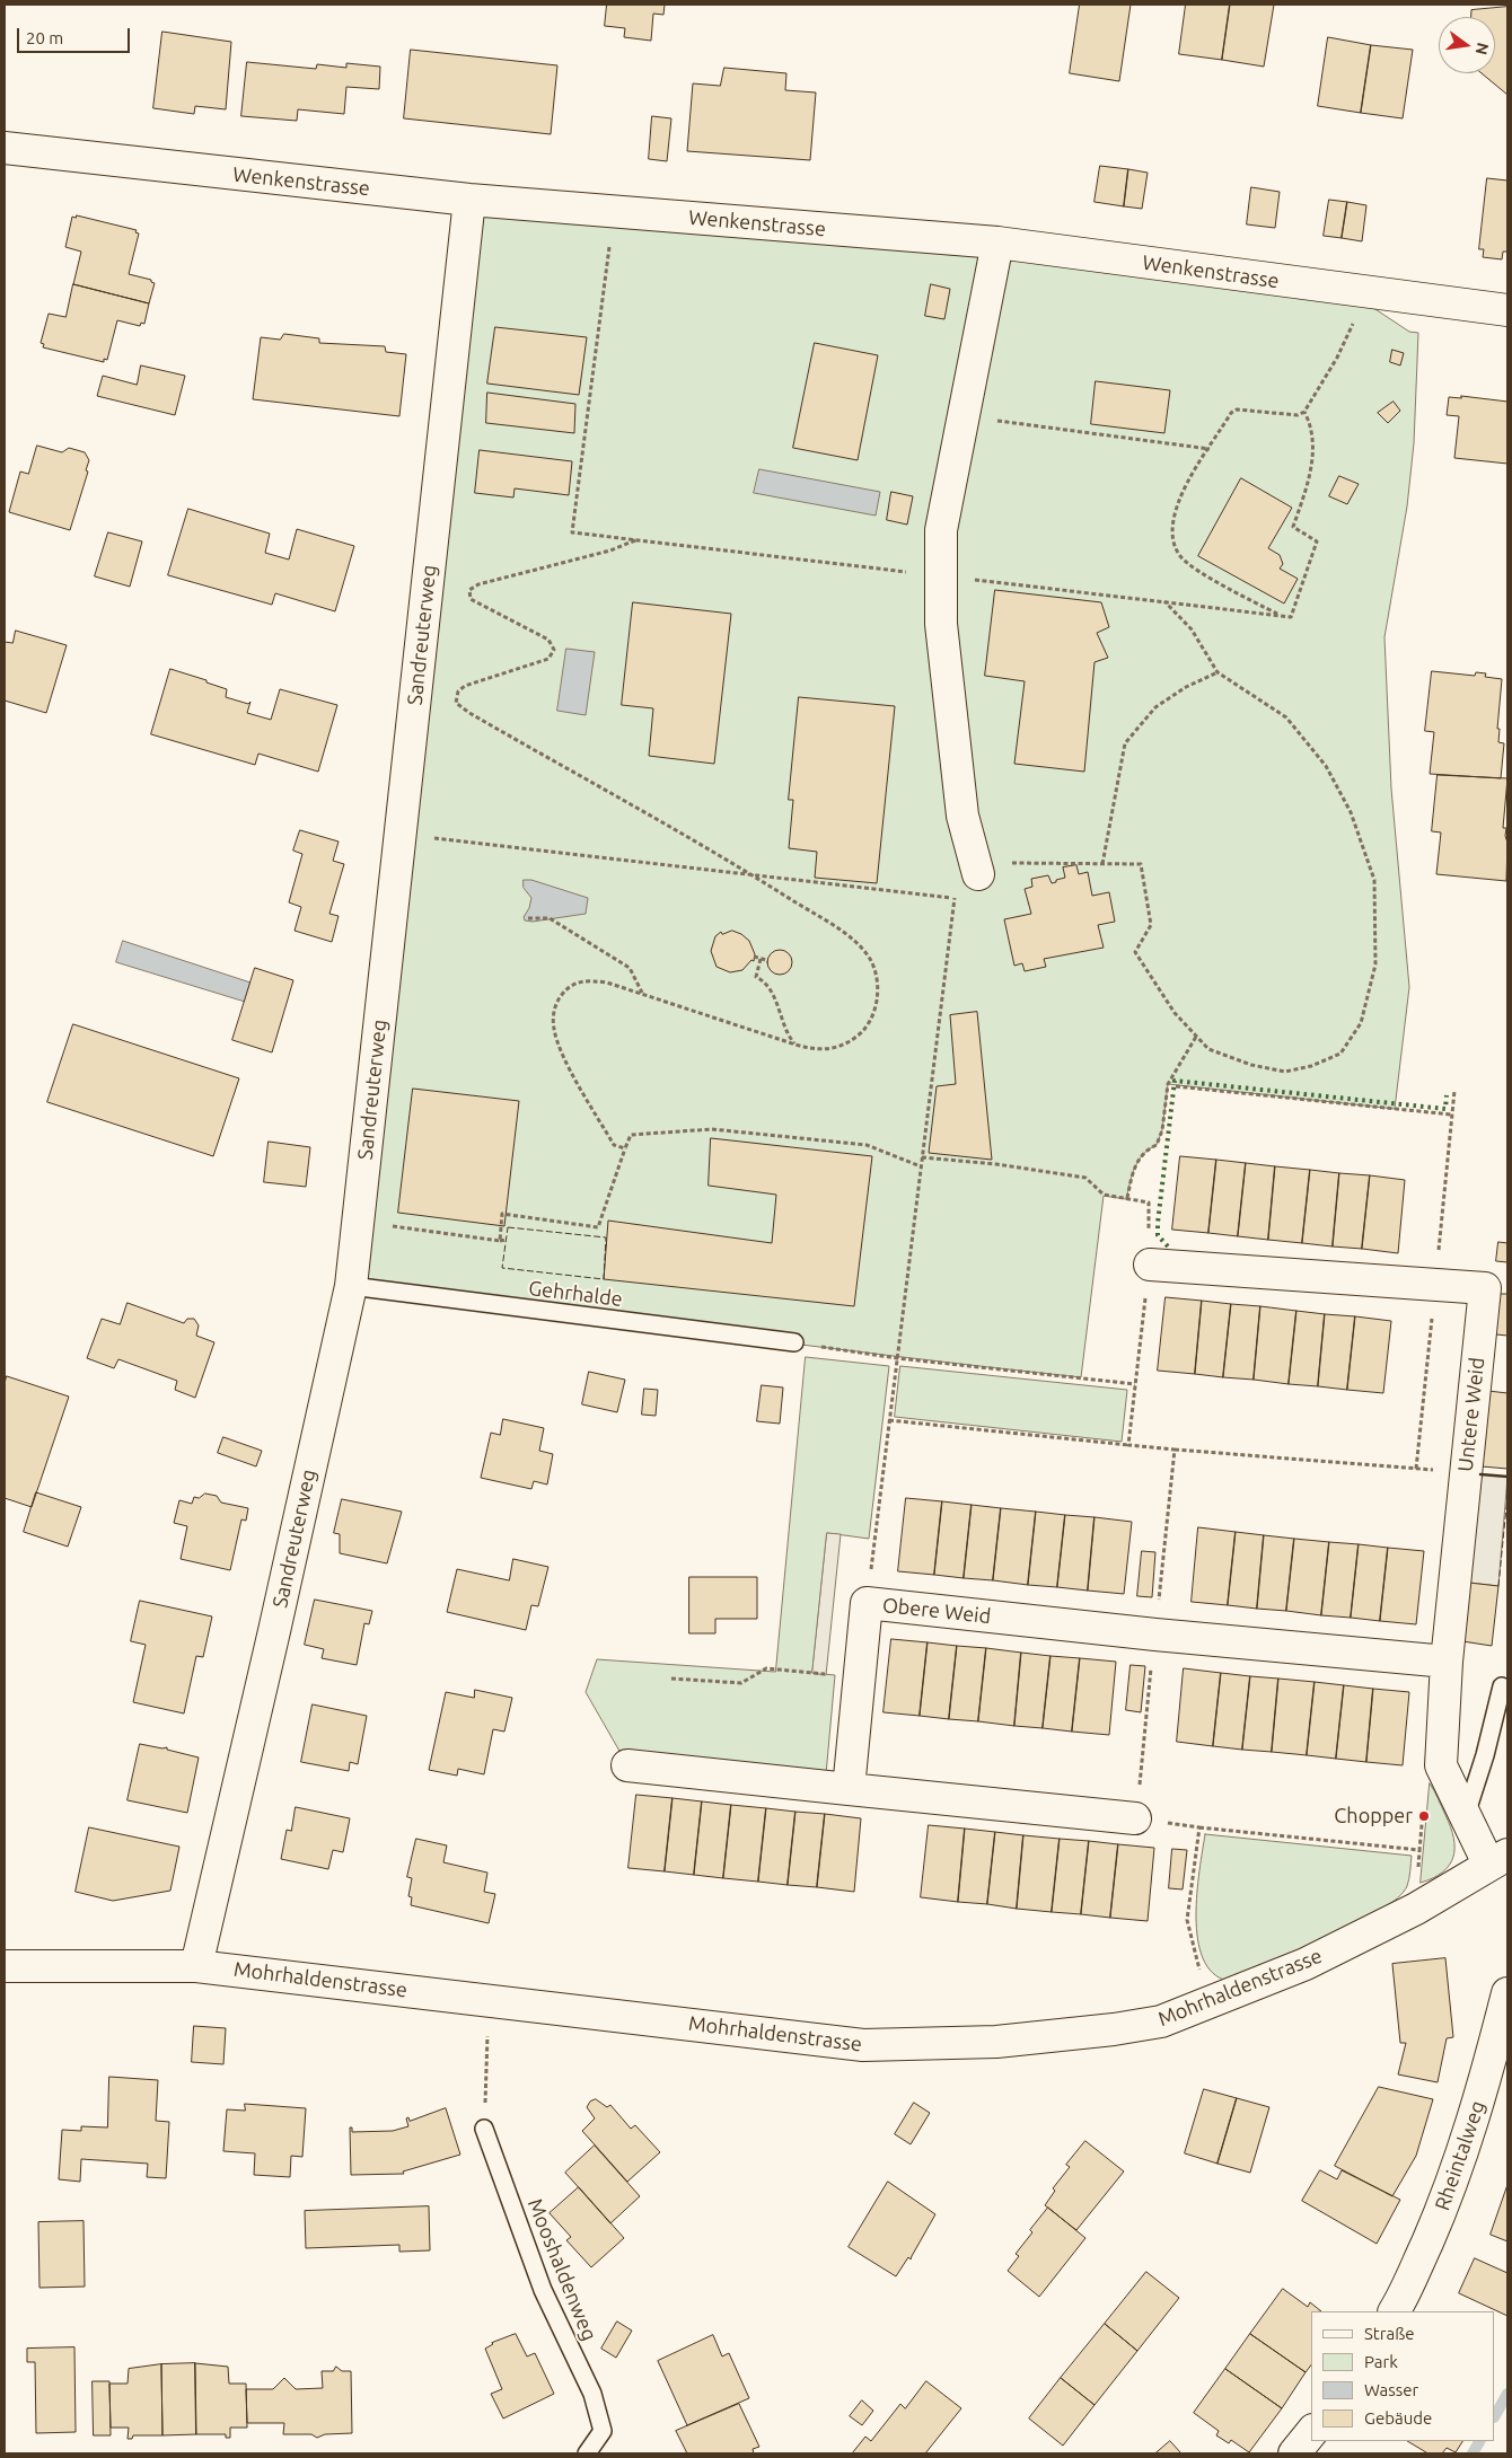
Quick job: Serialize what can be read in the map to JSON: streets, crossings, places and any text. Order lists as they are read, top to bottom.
{
  "streets": {
    "street": [
      "Wenkenstrasse",
      "Sandreuterweg",
      "Untere Weid",
      "Obere Weid",
      "Mohrhaldenstrasse",
      "Rheintalweg"
    ],
    "lane": ["Gehrhalde", "Mooshaldenweg"]
  },
  "crossings": [
    ["Wenkenstrasse", "Sandreuterweg"],
    ["Sandreuterweg", "Gehrhalde"],
    ["Sandreuterweg", "Mohrhaldenstrasse"],
    ["Untere Weid", "Obere Weid"],
    ["Untere Weid", "Mohrhaldenstrasse"]
  ],
  "places": ["Chopper"],
  "legend": [
    "Straße",
    "Park",
    "Wasser",
    "Gebäude"
  ],
  "scale_bar": "20 m",
  "north": "right"
}
